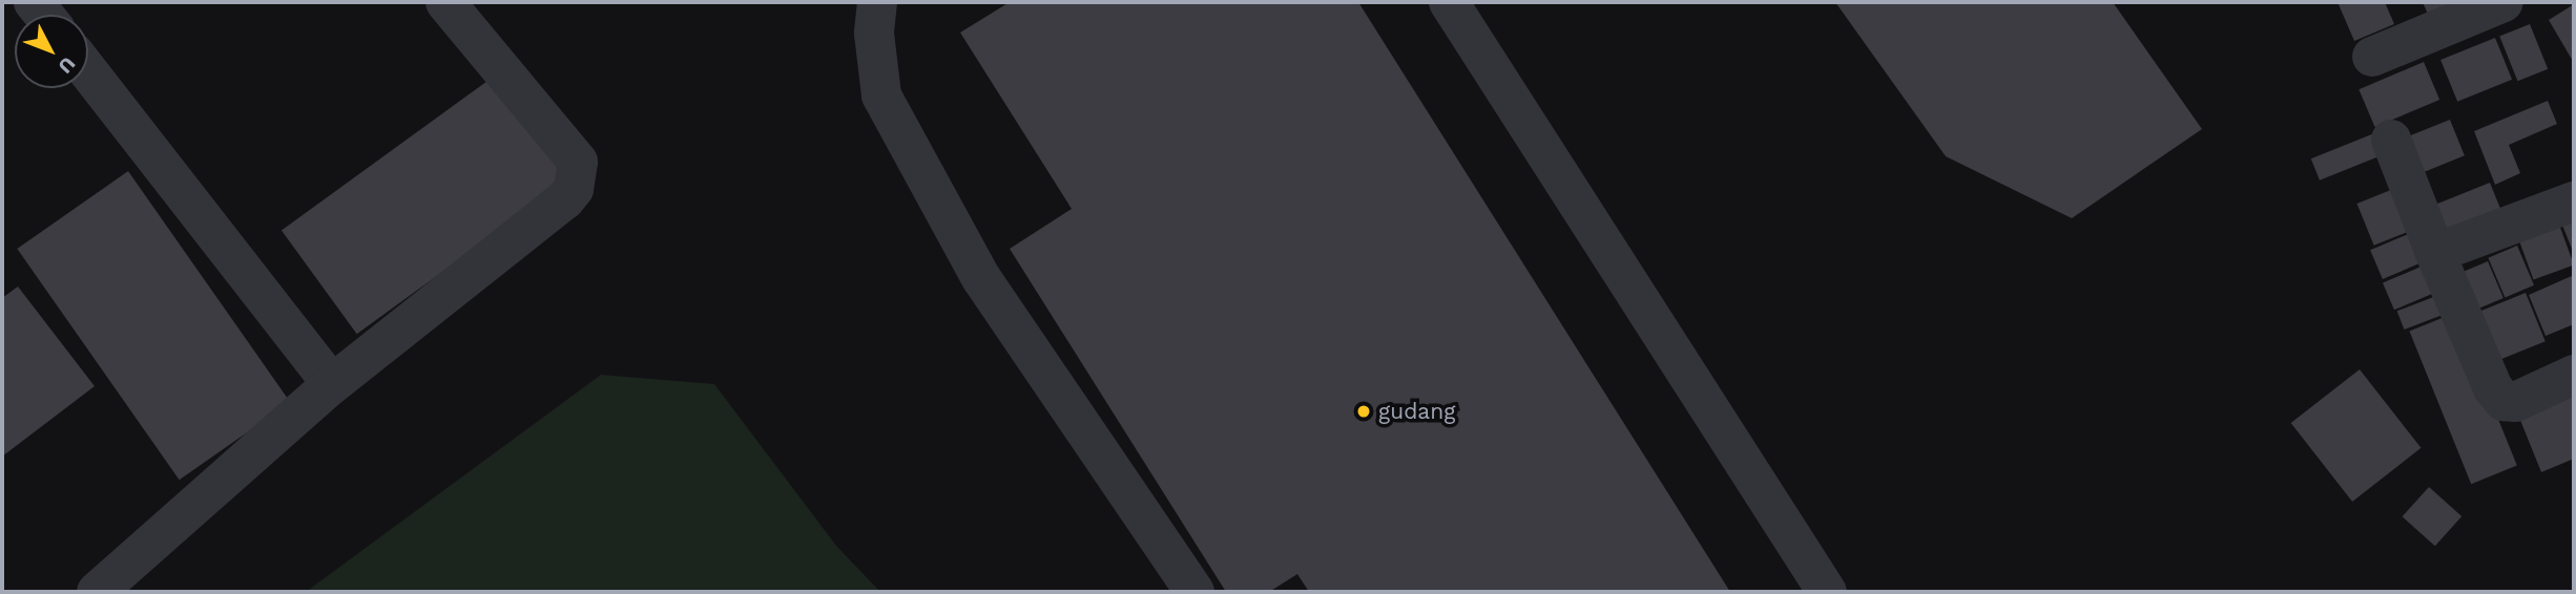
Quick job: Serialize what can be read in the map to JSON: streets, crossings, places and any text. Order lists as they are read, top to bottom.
{
  "places": ["gudang"],
  "north": "bottom right"
}
